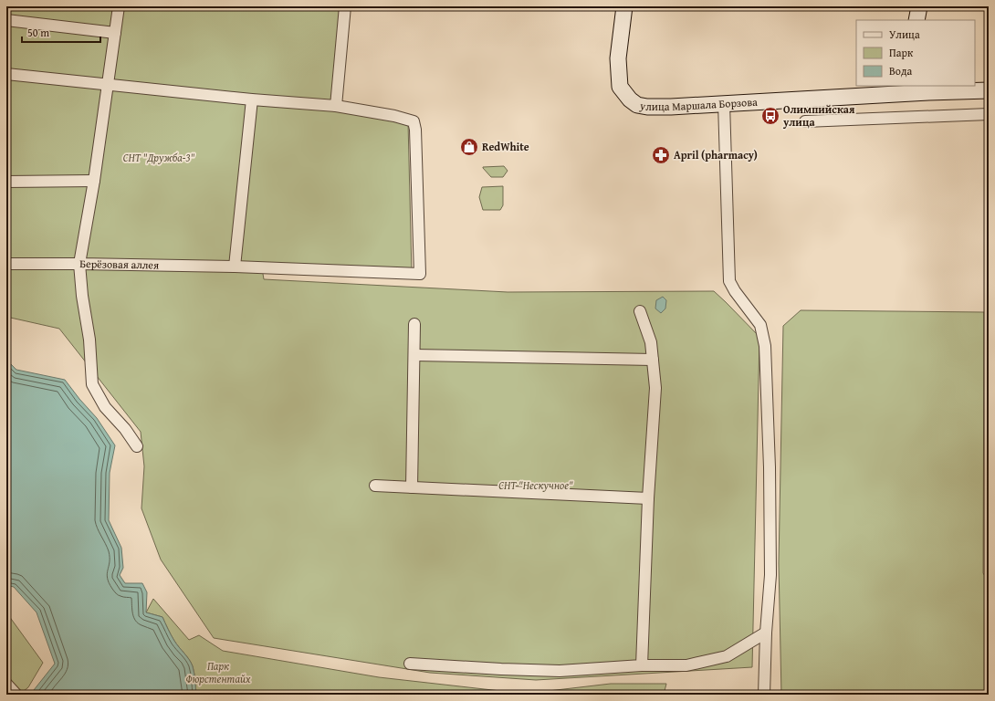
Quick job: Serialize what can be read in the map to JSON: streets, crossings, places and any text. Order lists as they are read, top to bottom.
{
  "streets": {
    "main road": ["улица Маршала Борзова"],
    "street": ["Берёзовая аллея"]
  },
  "parks": ["СНТ \"Дружба-3\"", "СНТ \"Нескучное\"", "Парк Фюрстентайх"],
  "places": {
    "bus stop": ["Олимпийская улица"],
    "shop": ["RedWhite"],
    "pharmacy": ["April (pharmacy)"]
  },
  "legend": ["Улица", "Парк", "Вода"],
  "scale_bar": "50 m"
}
